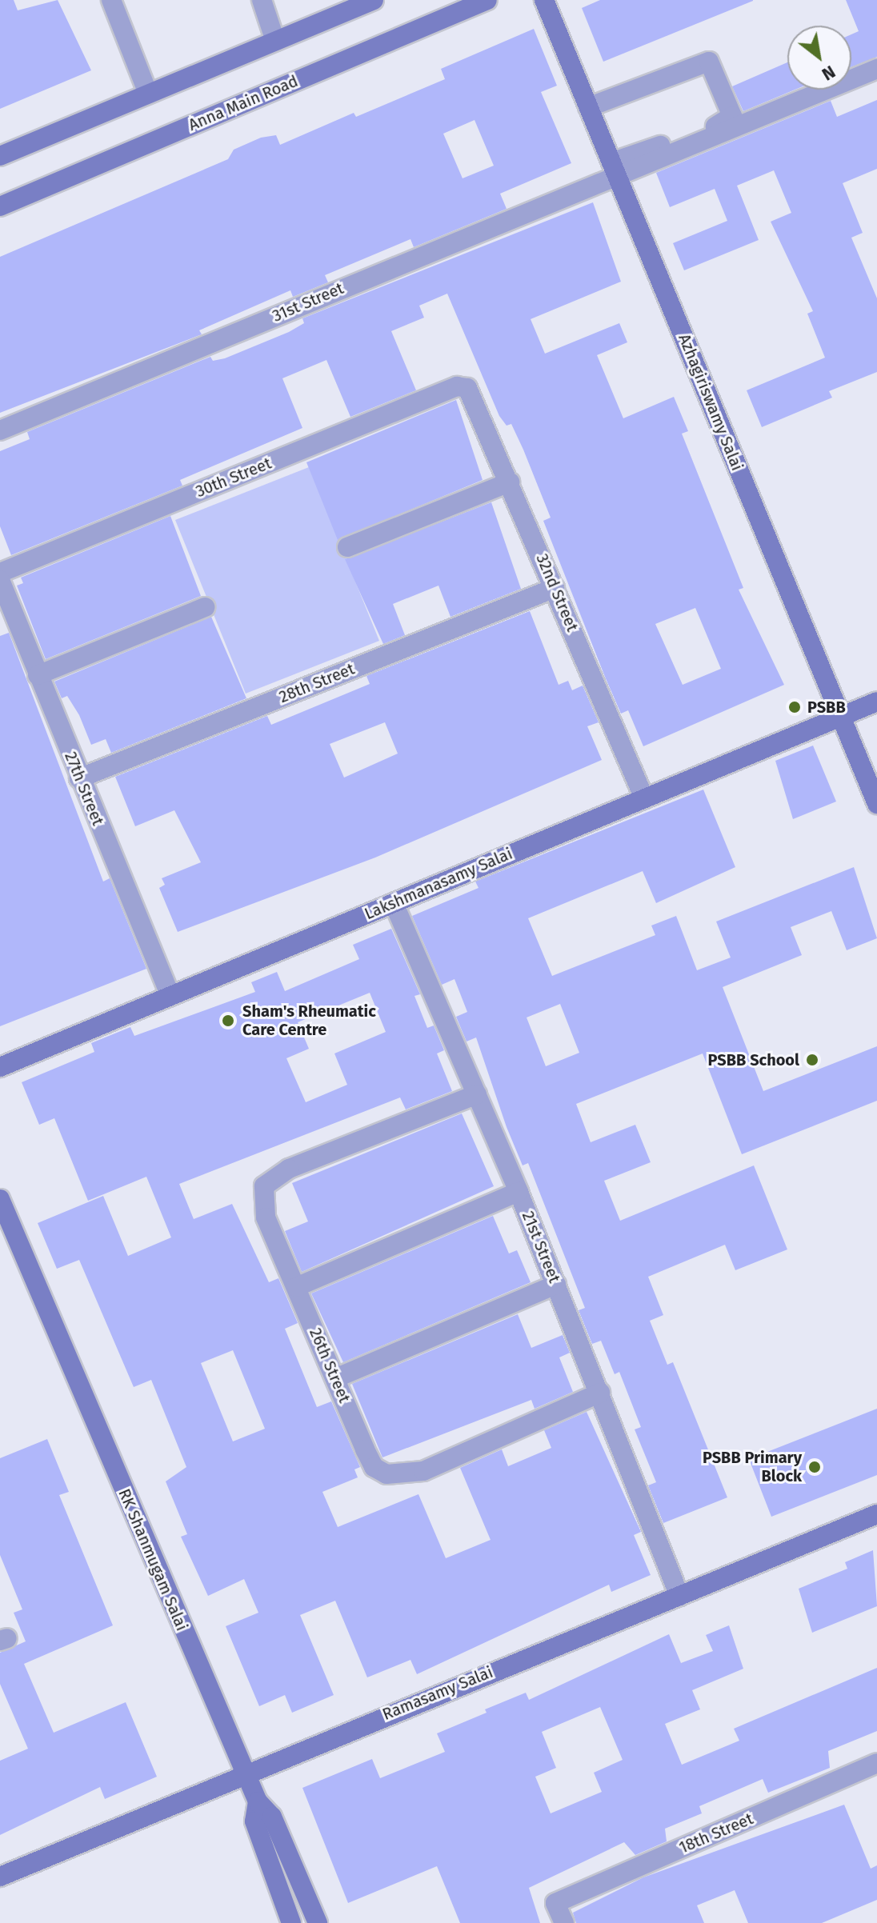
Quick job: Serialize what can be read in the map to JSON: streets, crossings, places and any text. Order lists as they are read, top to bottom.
{
  "streets": {
    "street": [
      "Anna Main Road",
      "31st Street",
      "Azhagiriswamy Salai",
      "30th Street",
      "32nd Street",
      "28th Street",
      "27th Street",
      "Lakshmanasamy Salai",
      "21st Street",
      "26th Street",
      "RK Shanmugam Salai",
      "Ramasamy Salai",
      "18th Street"
    ]
  },
  "crossings": [
    ["31st Street", "Azhagiriswamy Salai"],
    ["Azhagiriswamy Salai", "Lakshmanasamy Salai"],
    ["30th Street", "32nd Street"],
    ["32nd Street", "28th Street"],
    ["32nd Street", "Lakshmanasamy Salai"],
    ["28th Street", "27th Street"],
    ["27th Street", "Lakshmanasamy Salai"],
    ["Lakshmanasamy Salai", "21st Street"],
    ["21st Street", "26th Street"],
    ["21st Street", "Ramasamy Salai"],
    ["RK Shanmugam Salai", "Ramasamy Salai"]
  ],
  "places": [
    "PSBB",
    "Sham's Rheumatic Care Centre",
    "PSBB School",
    "PSBB Primary Block"
  ],
  "north": "bottom right"
}
